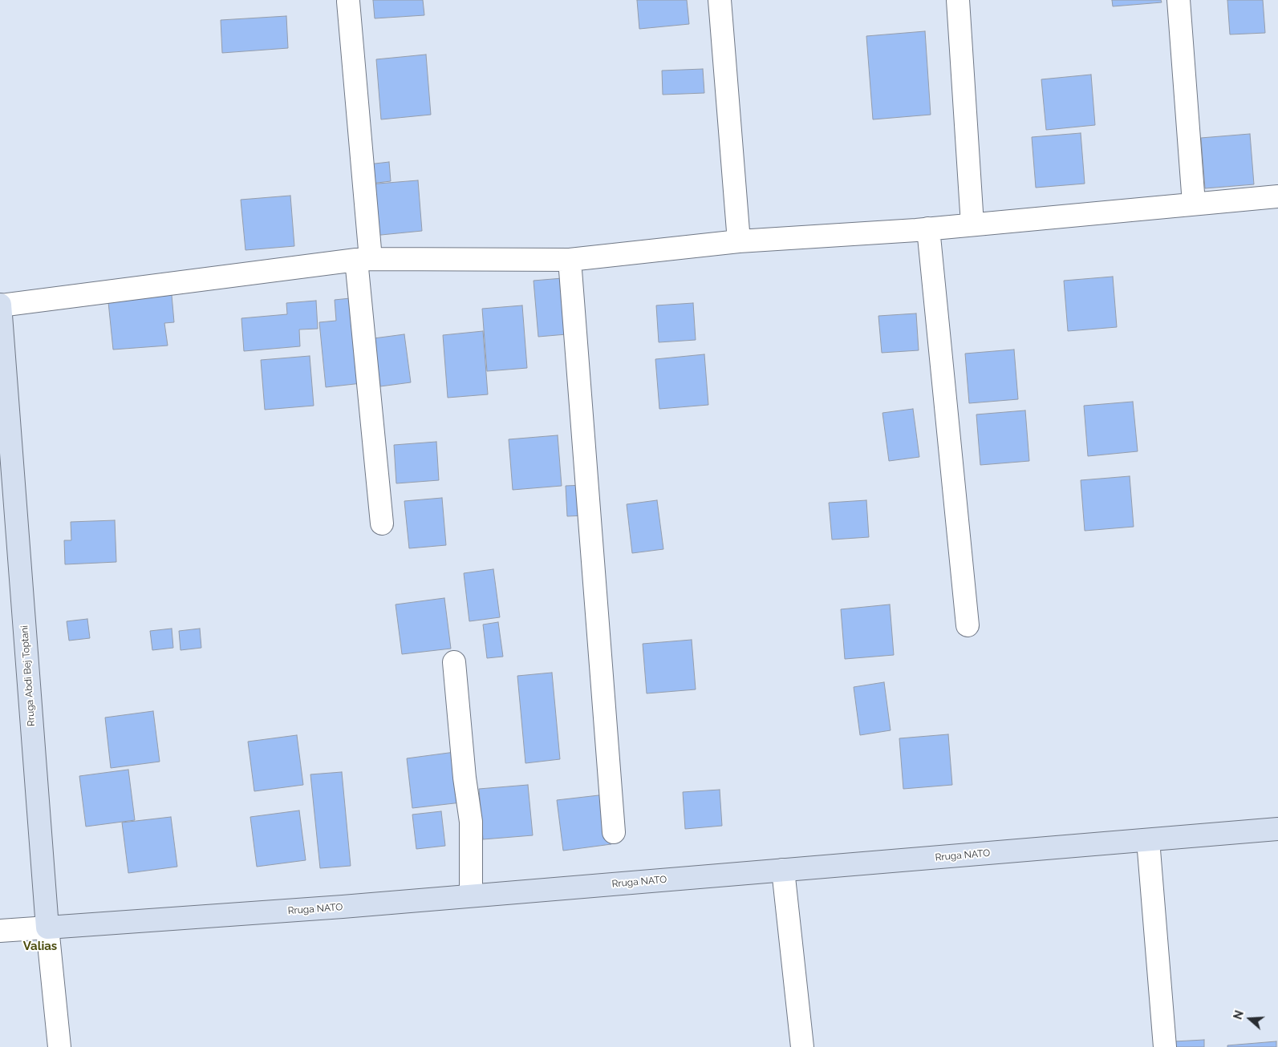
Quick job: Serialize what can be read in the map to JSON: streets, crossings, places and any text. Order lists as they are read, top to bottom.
{
  "streets": {
    "main road": ["Rruga Abdi Bej Toptani", "Rruga NATO"]
  },
  "crossings": [
    ["Rruga Abdi Bej Toptani", "Rruga NATO"]
  ],
  "districts": ["Valias"],
  "north": "left"
}
